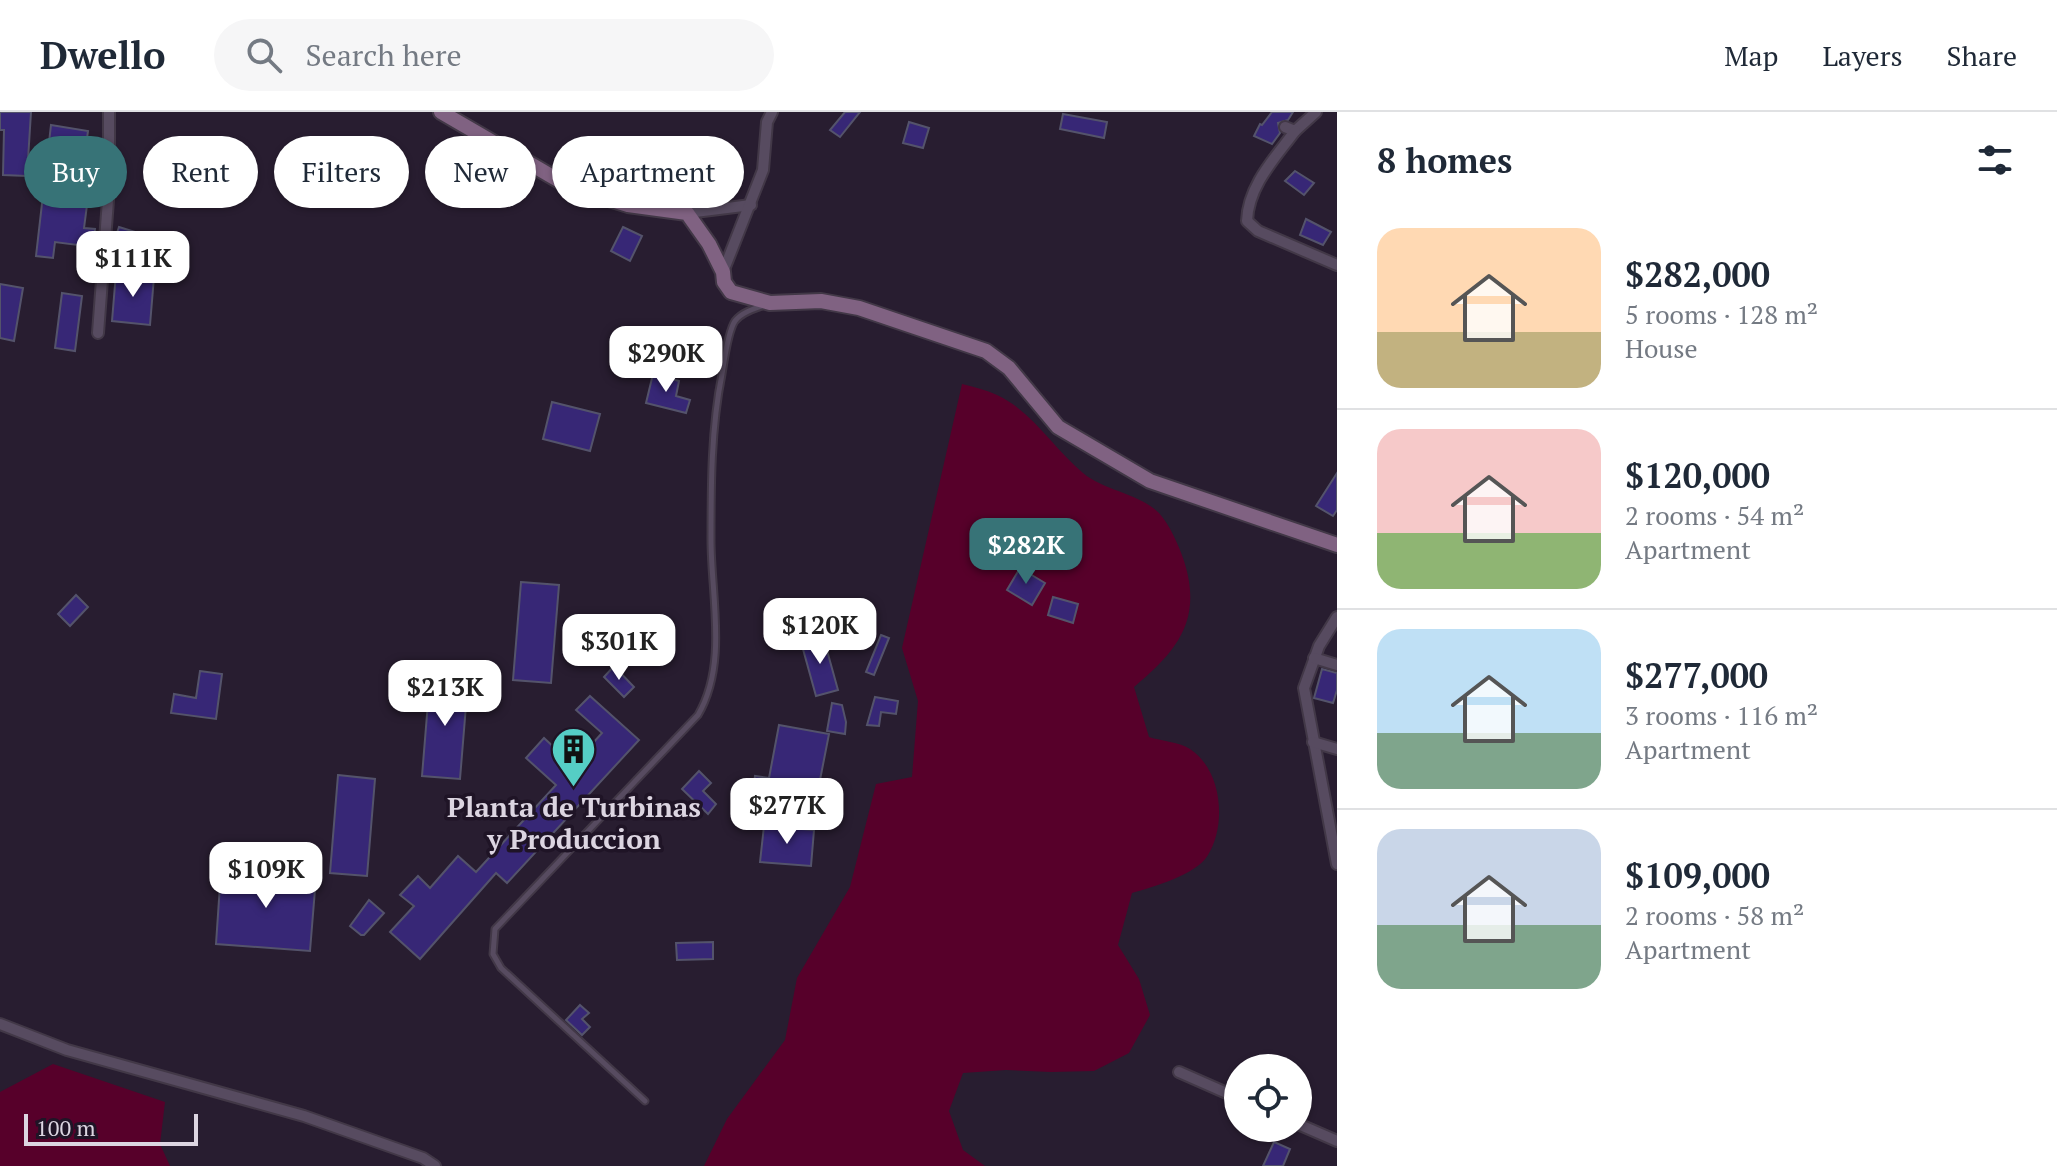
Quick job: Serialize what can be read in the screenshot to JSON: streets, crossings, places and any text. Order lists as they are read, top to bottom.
{
  "places": {
    "building": ["Planta de Turbinas y Produccion"]
  },
  "scale_bar": "100 m",
  "page": {
    "header": "Dwello",
    "search": "Search here",
    "nav": ["Map", "Layers", "Share"],
    "heading": "8 homes",
    "chip": [
      "Buy",
      "Rent",
      "Filters",
      "New",
      "Apartment"
    ],
    "list": [
      {
        "name": "$282,000",
        "note": "5 rooms · 128 m² · House"
      },
      {
        "name": "$120,000",
        "note": "2 rooms · 54 m² · Apartment"
      },
      {
        "name": "$277,000",
        "note": "3 rooms · 116 m² · Apartment"
      },
      {
        "name": "$109,000",
        "note": "2 rooms · 58 m² · Apartment"
      }
    ],
    "price": [
      "$111K",
      "$290K",
      "$282K",
      "$120K",
      "$301K",
      "$213K",
      "$277K",
      "$109K"
    ],
    "scale": "100 m"
  }
}
